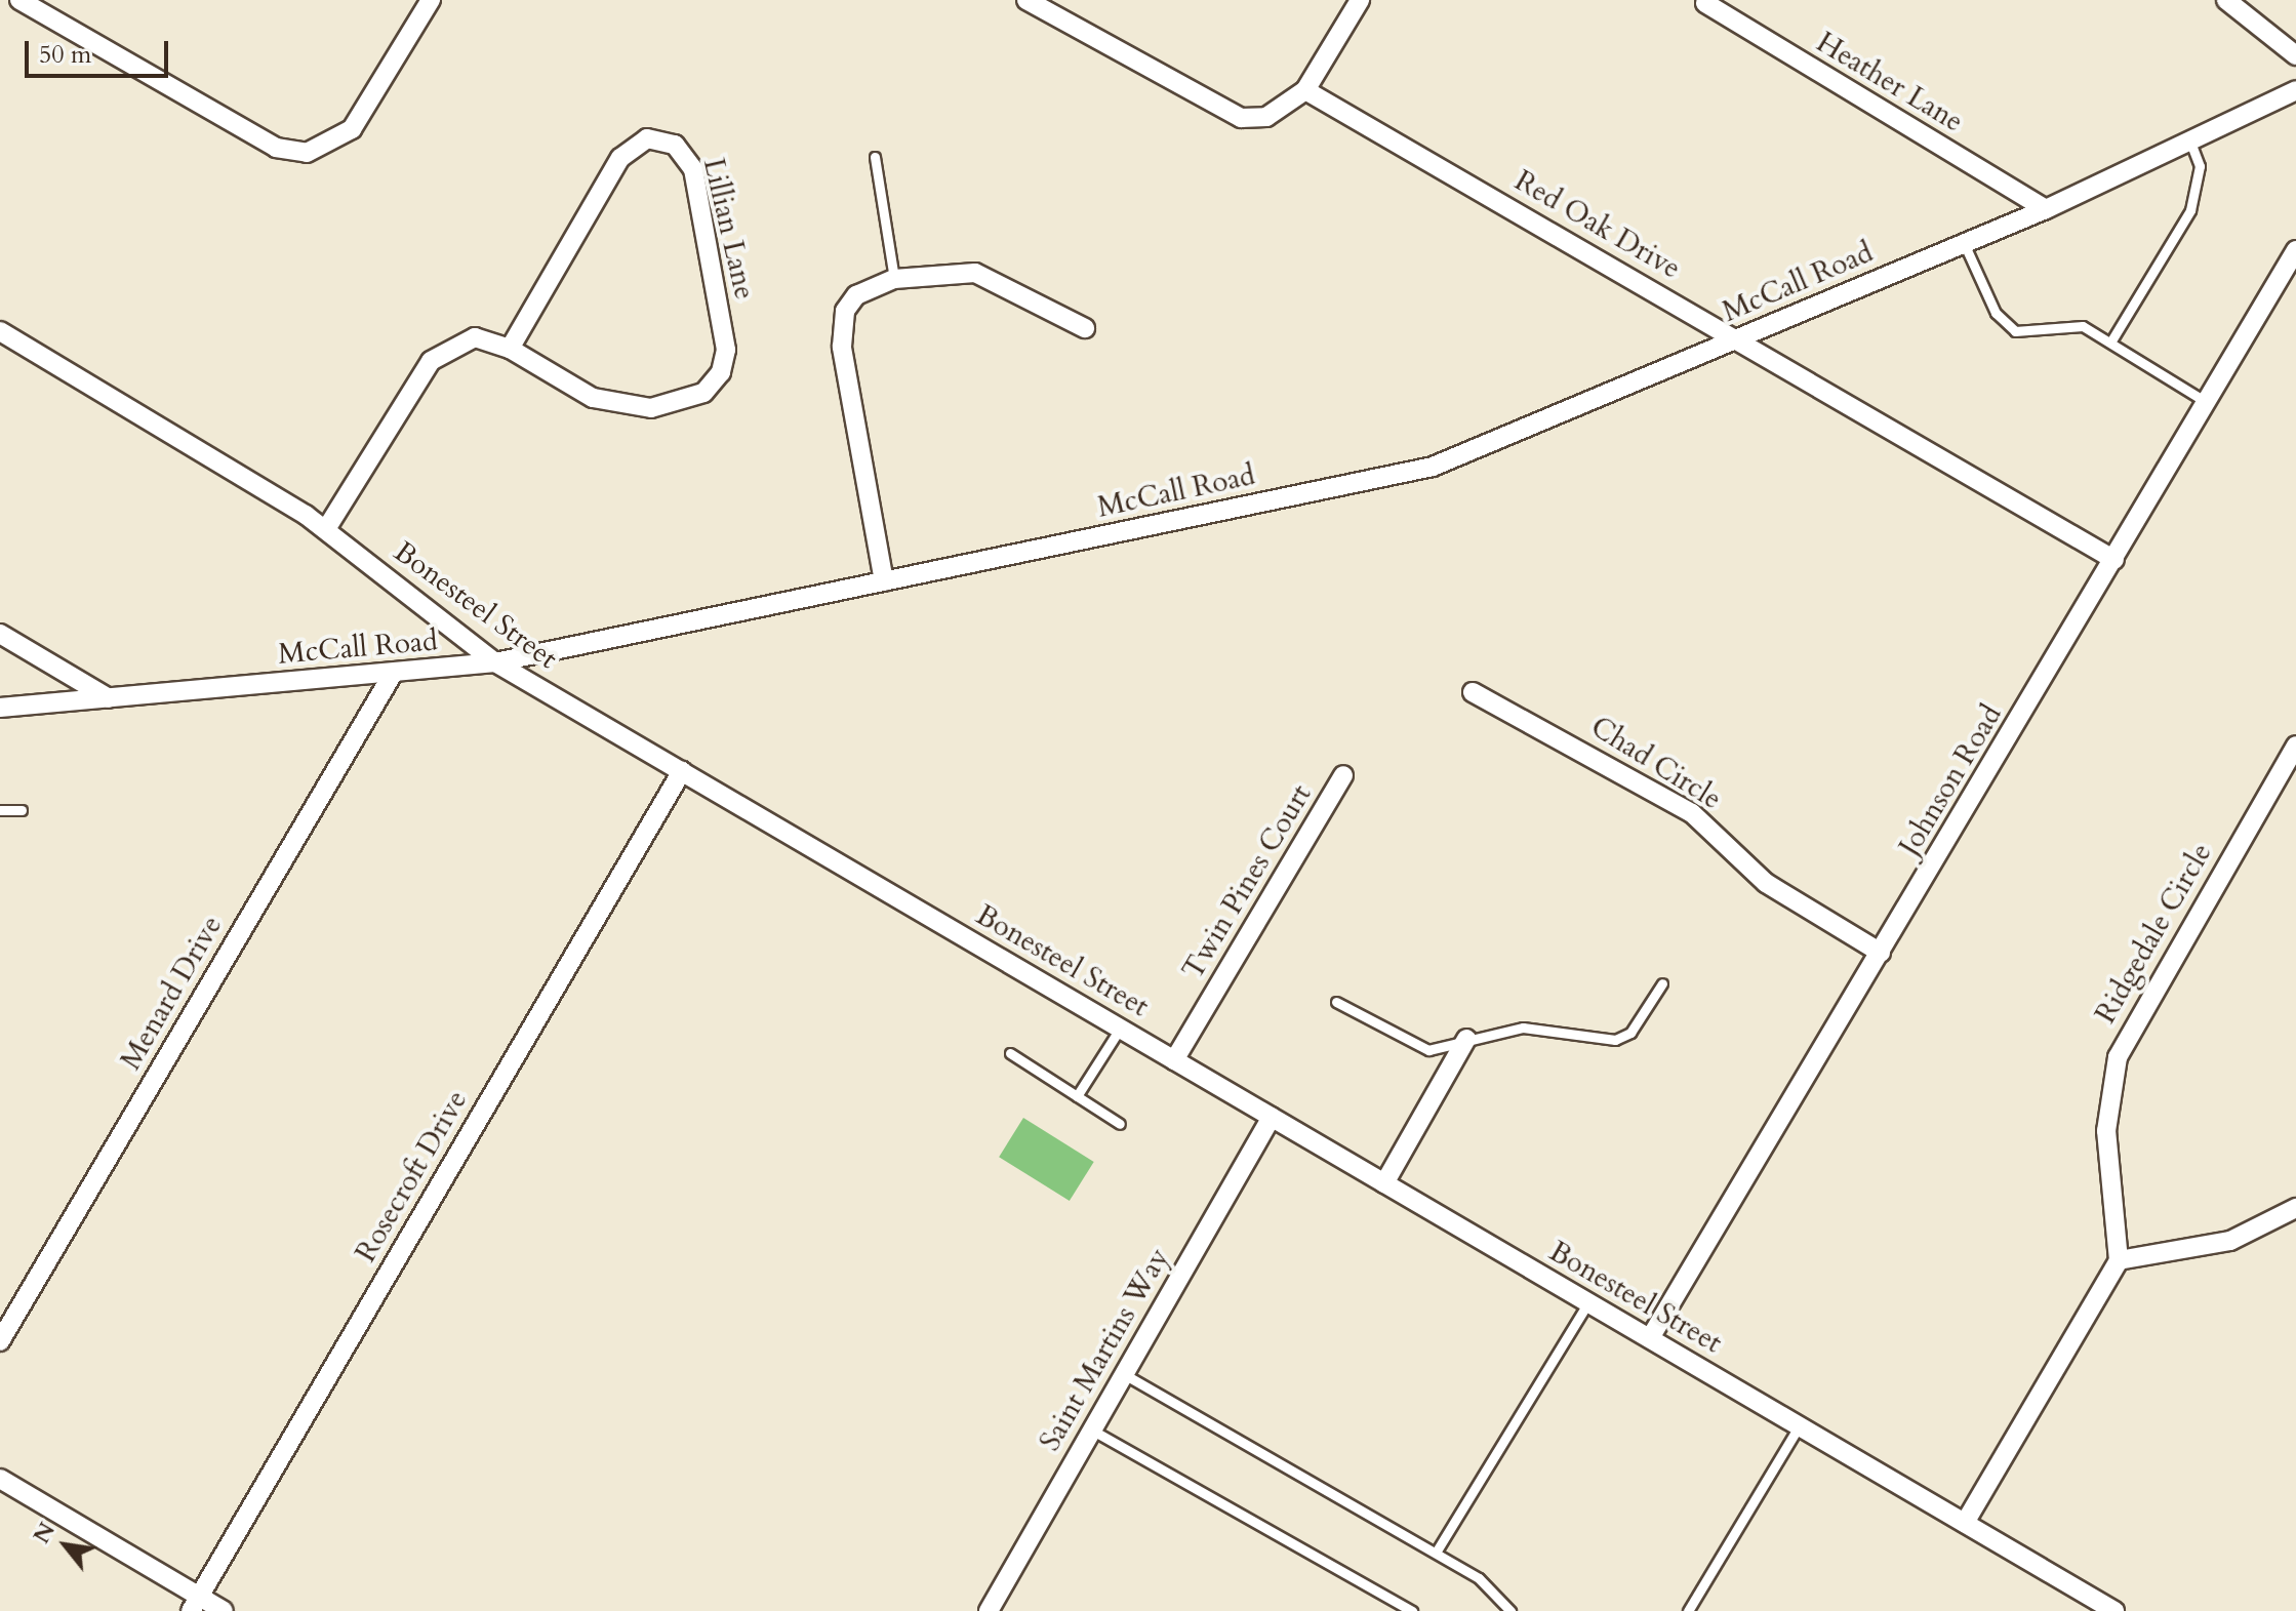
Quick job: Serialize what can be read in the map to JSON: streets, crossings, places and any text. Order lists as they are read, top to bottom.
{
  "streets": {
    "street": [
      "Heather Lane",
      "Red Oak Drive",
      "Lillian Lane",
      "McCall Road",
      "Bonesteel Street",
      "Chad Circle",
      "Johnson Road",
      "Twin Pines Court",
      "Ridgedale Circle",
      "Menard Drive",
      "Rosecroft Drive",
      "Saint Martins Way"
    ]
  },
  "crossings": [
    ["Heather Lane", "McCall Road"],
    ["Red Oak Drive", "McCall Road"],
    ["Red Oak Drive", "Johnson Road"],
    ["Lillian Lane", "Bonesteel Street"],
    ["McCall Road", "Bonesteel Street"],
    ["McCall Road", "Menard Drive"],
    ["Bonesteel Street", "Johnson Road"],
    ["Bonesteel Street", "Twin Pines Court"],
    ["Bonesteel Street", "Rosecroft Drive"],
    ["Bonesteel Street", "Saint Martins Way"],
    ["Chad Circle", "Johnson Road"]
  ],
  "scale_bar": "50 m",
  "north": "top left"
}
